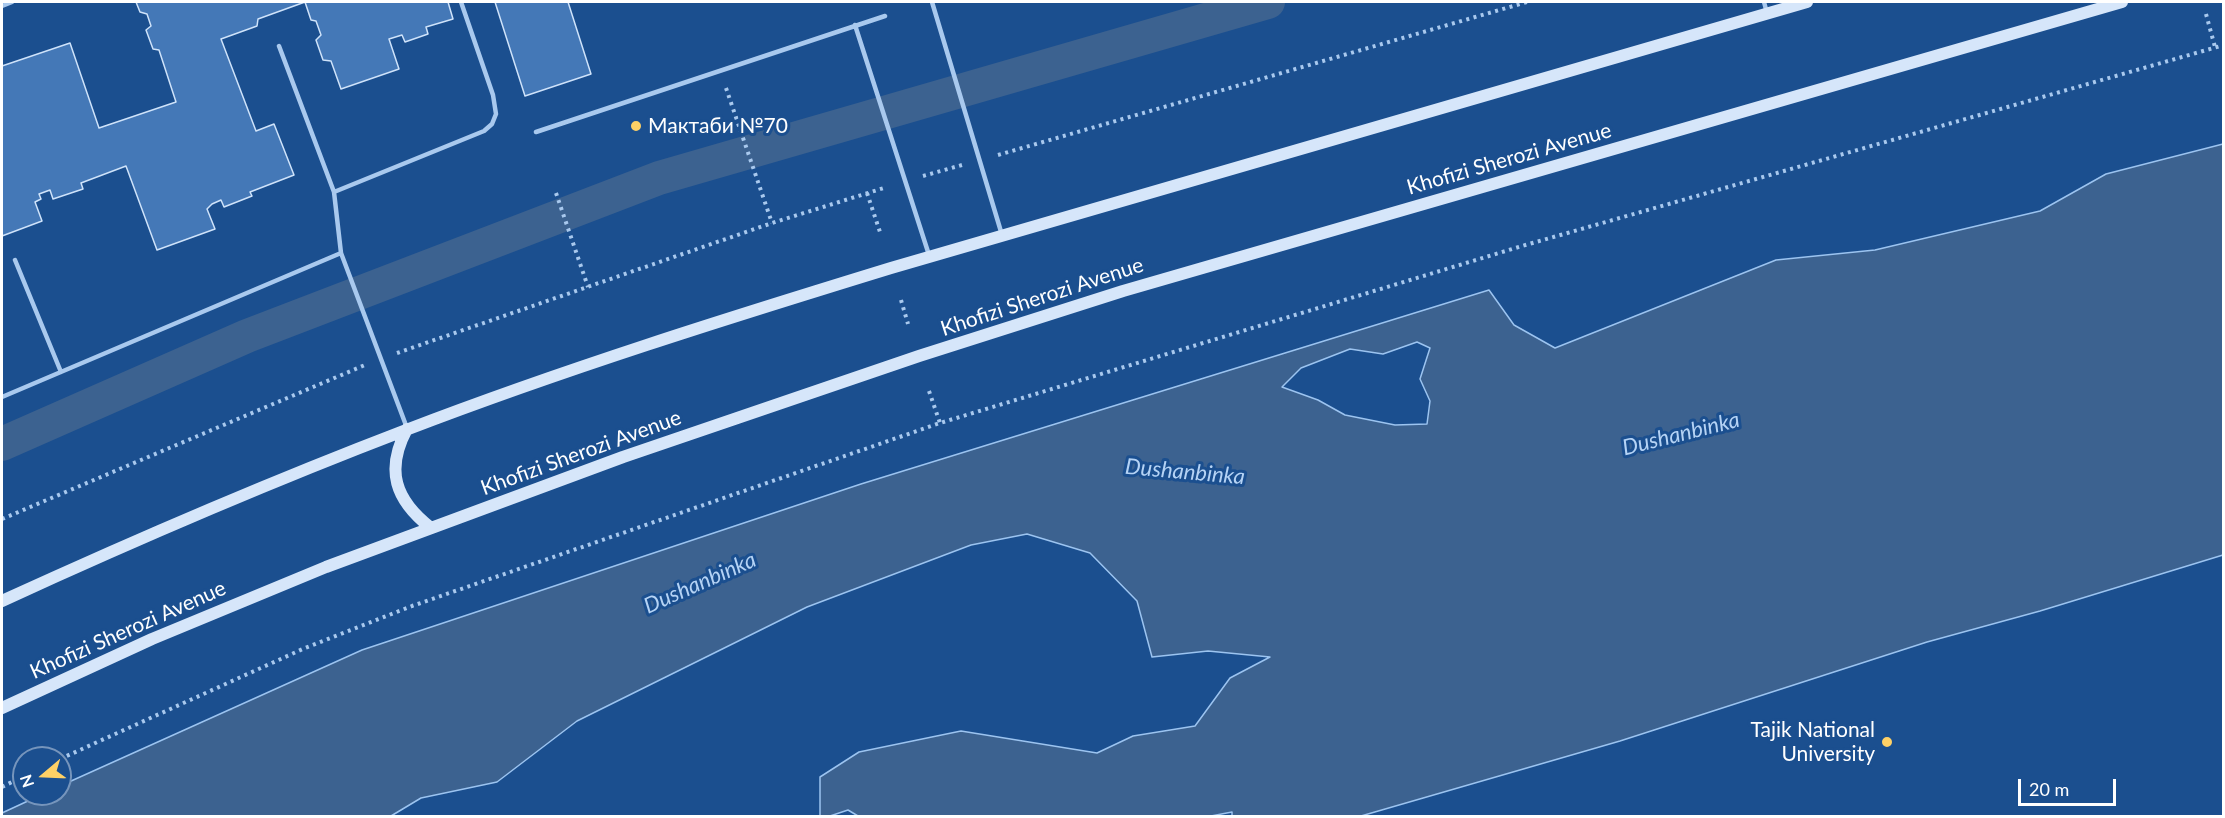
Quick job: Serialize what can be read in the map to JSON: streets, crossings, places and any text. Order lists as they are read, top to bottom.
{
  "streets": {
    "main road": ["Khofizi Sherozi Avenue"]
  },
  "water": ["Dushanbinka"],
  "places": ["Мактаби №70", "Tajik National University"],
  "scale_bar": "20 m",
  "north": "left"
}
